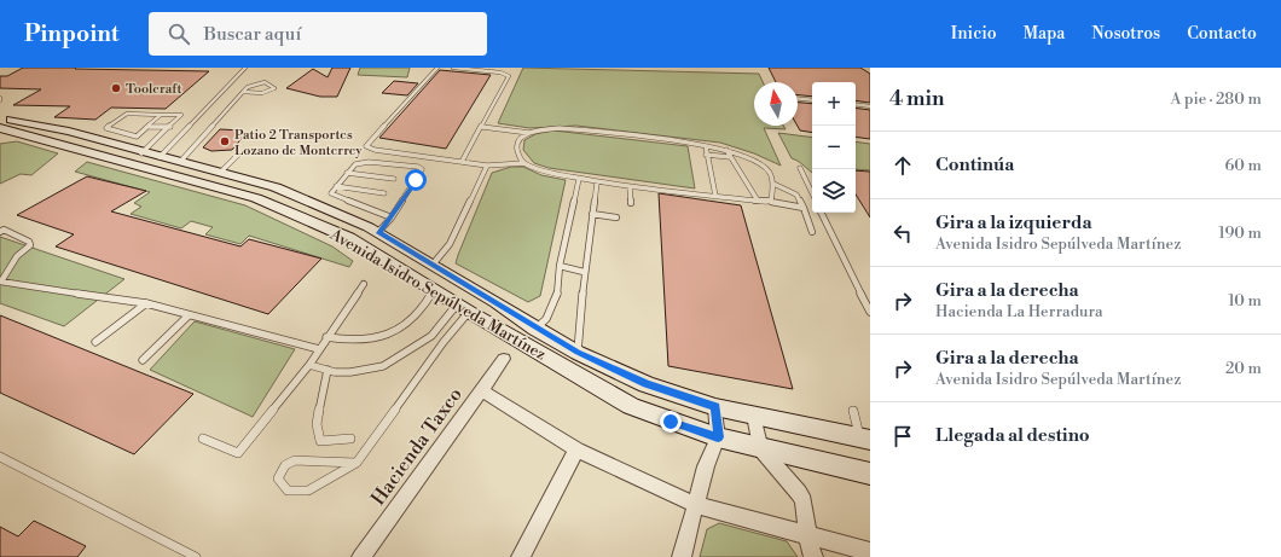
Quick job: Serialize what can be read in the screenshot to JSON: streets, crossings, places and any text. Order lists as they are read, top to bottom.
{
  "streets": {
    "main road": ["Avenida Isidro Sepúlveda Martínez"],
    "street": ["Hacienda Taxco"]
  },
  "places": ["Toolcraft", "Patio 2 Transportes Lozano de Monterrey"],
  "north": "top",
  "page": {
    "header": "Pinpoint",
    "search": "Buscar aquí",
    "nav": [
      "Inicio",
      "Mapa",
      "Nosotros",
      "Contacto"
    ],
    "heading": ["4 min", "A pie · 280 m"],
    "map_buttons": ["+", "−"],
    "list": [
      ["Continúa", "60 m"],
      ["Gira a la izquierda", "Avenida Isidro Sepúlveda Martínez", "190 m"],
      ["Gira a la derecha", "Hacienda La Herradura", "10 m"],
      ["Gira a la derecha", "Avenida Isidro Sepúlveda Martínez", "20 m"],
      "Llegada al destino"
    ]
  }
}
